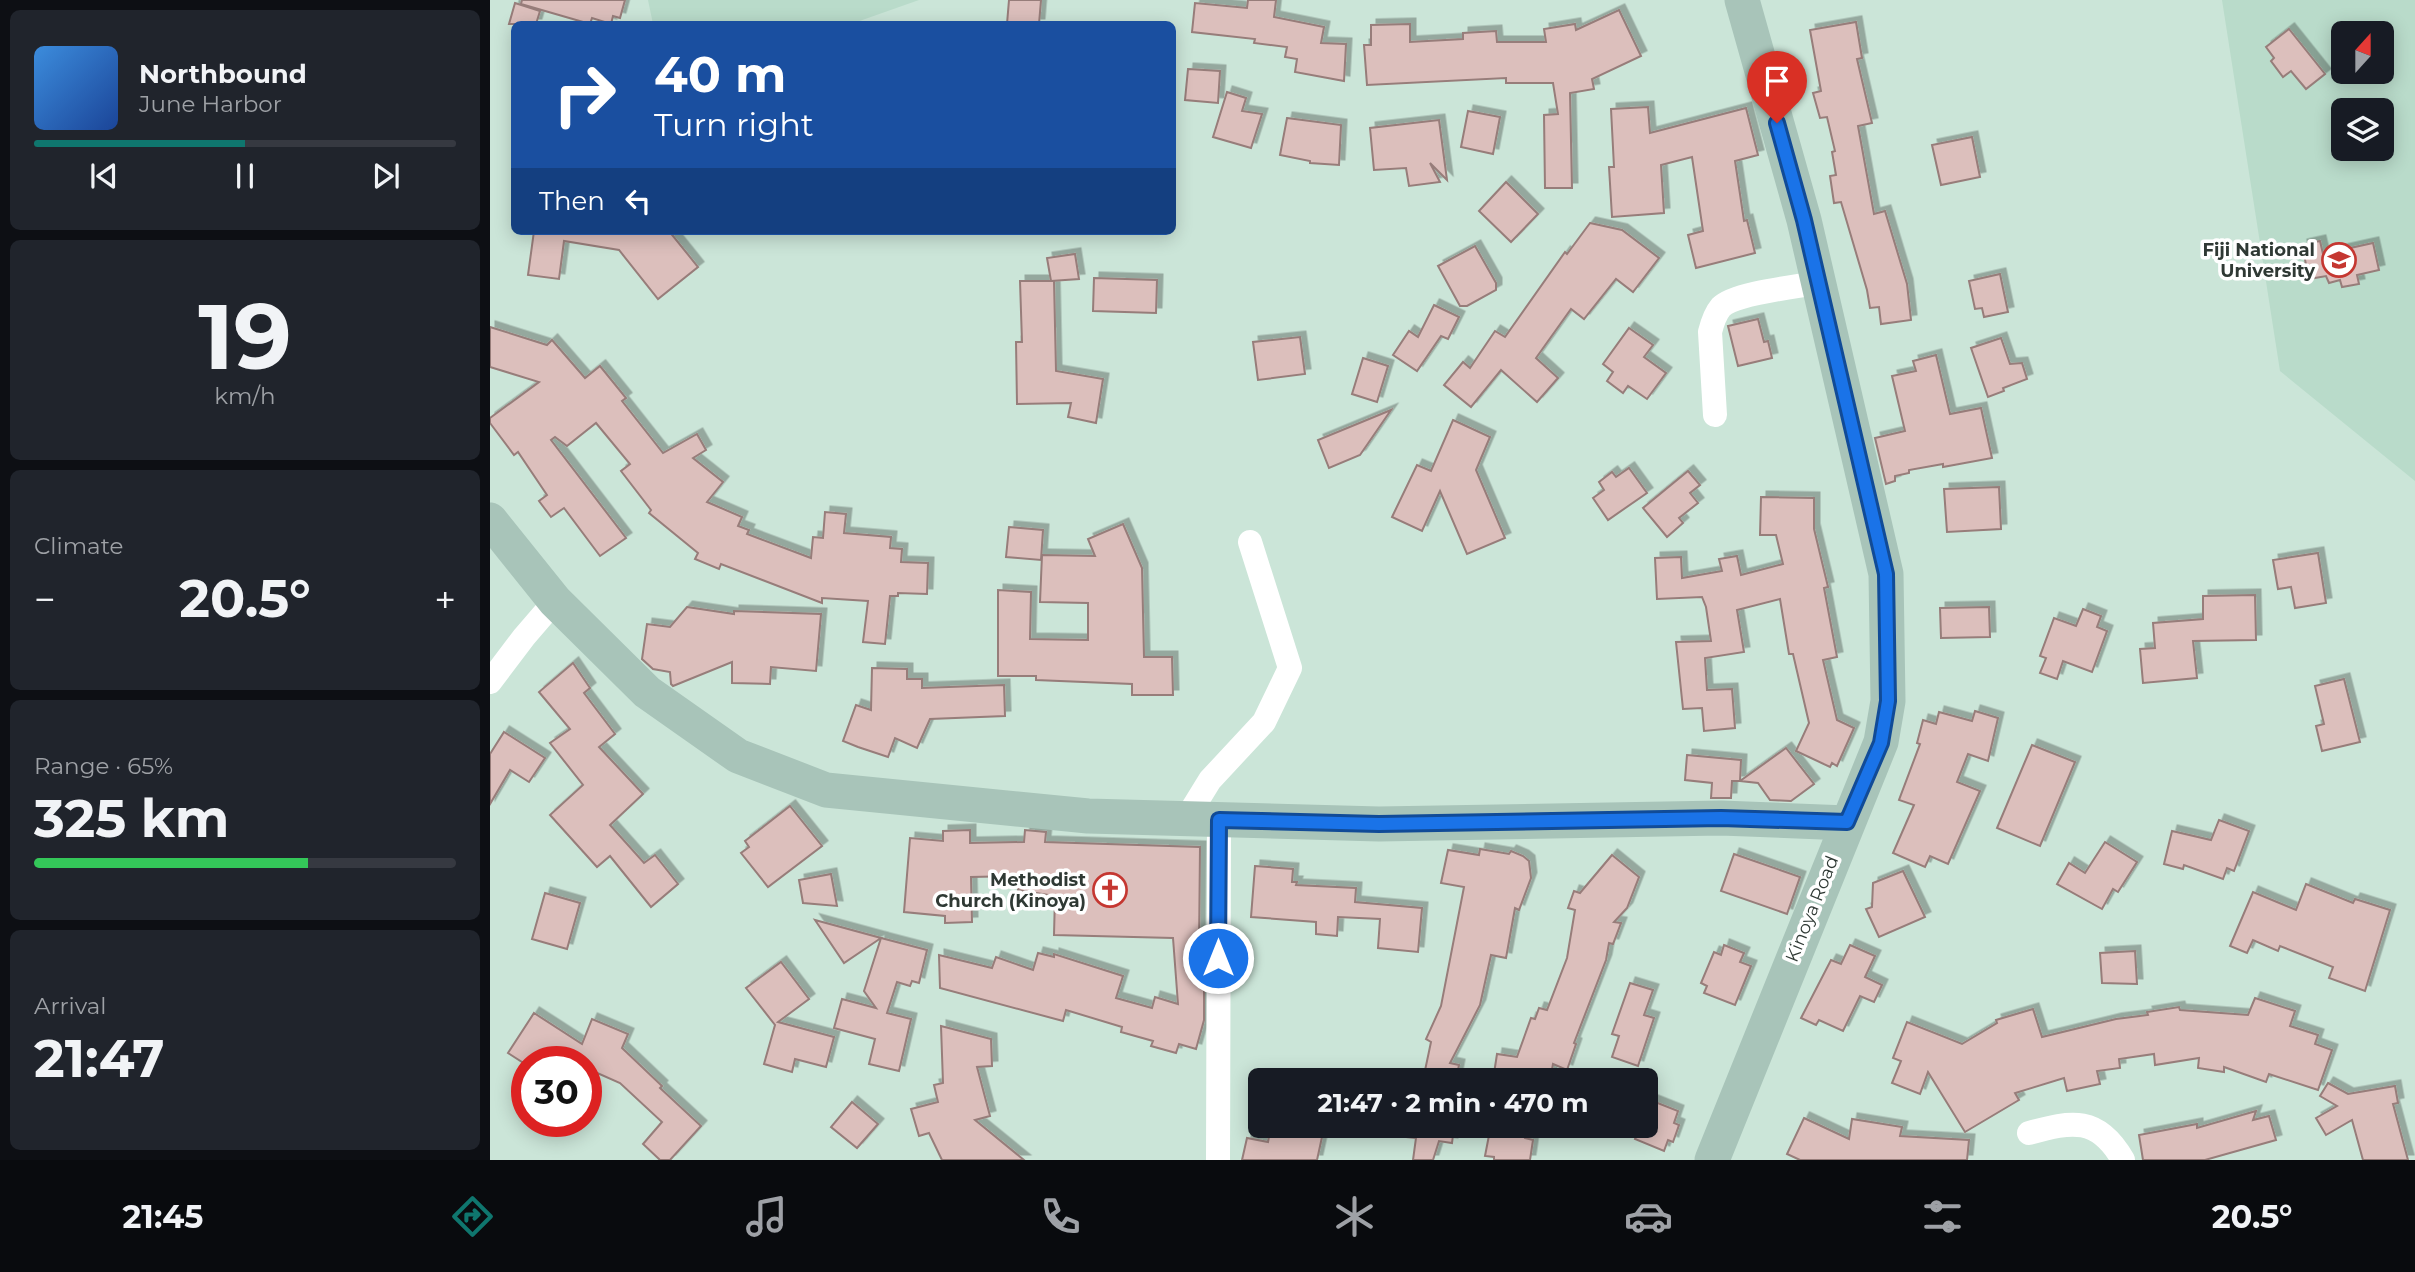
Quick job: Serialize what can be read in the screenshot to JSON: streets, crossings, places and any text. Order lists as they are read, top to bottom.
{
  "streets": {
    "street": ["Kinoya Road"]
  },
  "places": {
    "school or university": ["Fiji National University"],
    "church": ["Methodist Church (Kinoya)"]
  },
  "north": "top",
  "page": {
    "turn": ["40 m", "Turn right"],
    "song": ["Northbound", "June Harbor"],
    "then": "Then",
    "tile": [
      ["19", "km/h"],
      "Climate",
      ["Range · 65%", "325 km"],
      ["Arrival", "21:47"]
    ],
    "heat": ["−", "20.5°", "+"],
    "limit": "30",
    "trip": "21:47 · 2 min · 470 m",
    "tabs": ["21:45", "20.5°"]
  }
}
